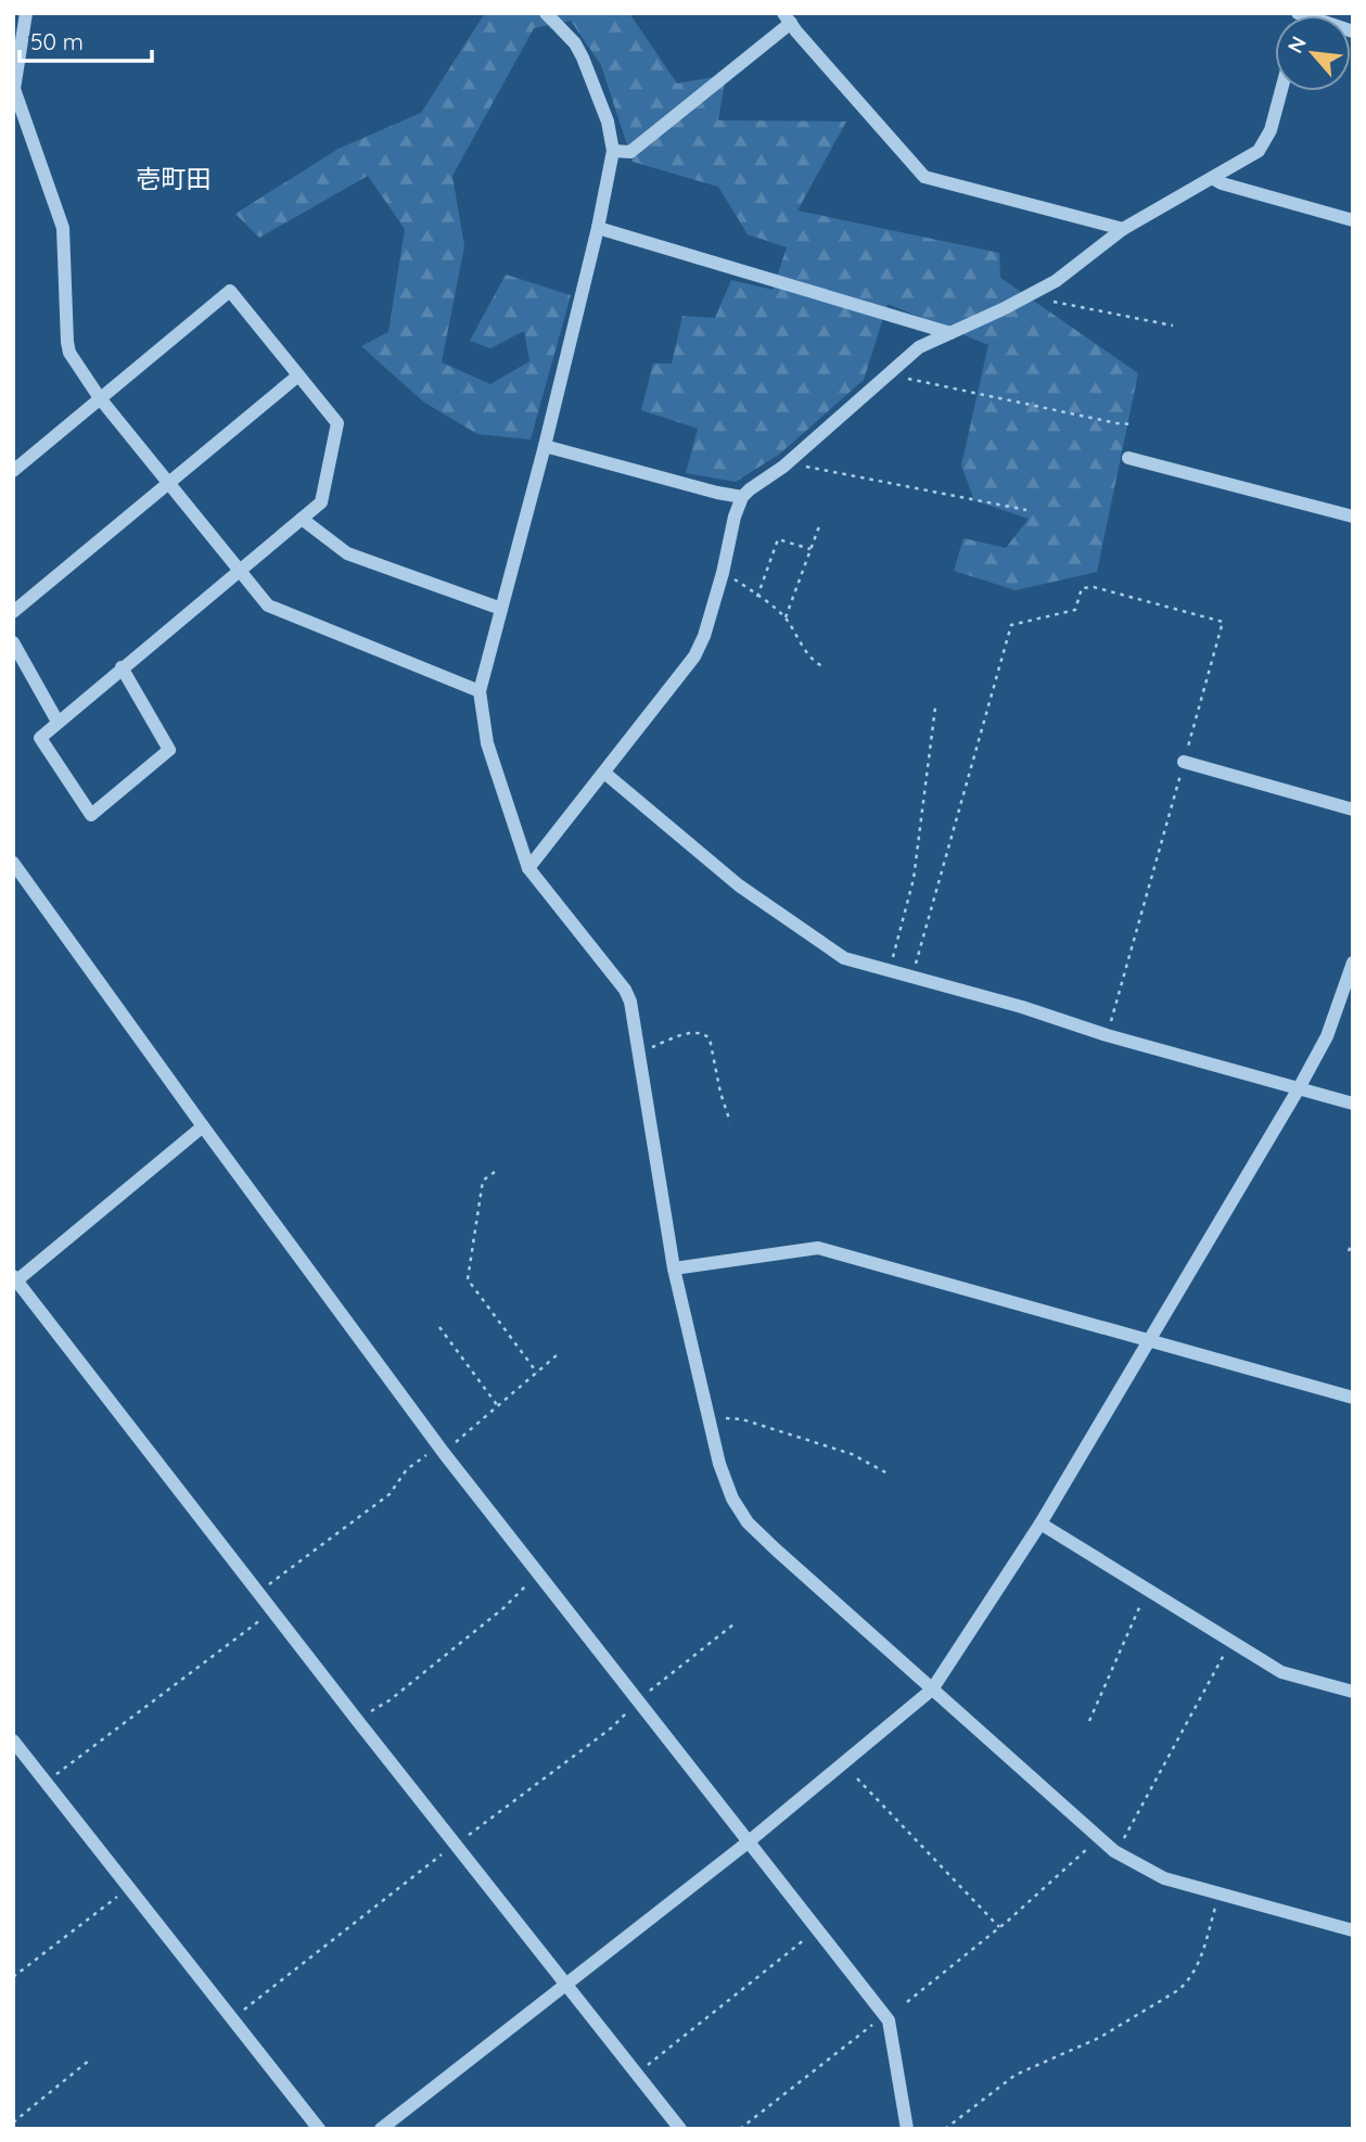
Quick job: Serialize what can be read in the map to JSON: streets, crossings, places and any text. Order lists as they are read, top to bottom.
{
  "districts": ["壱町田"],
  "scale_bar": "50 m",
  "north": "top left"
}
